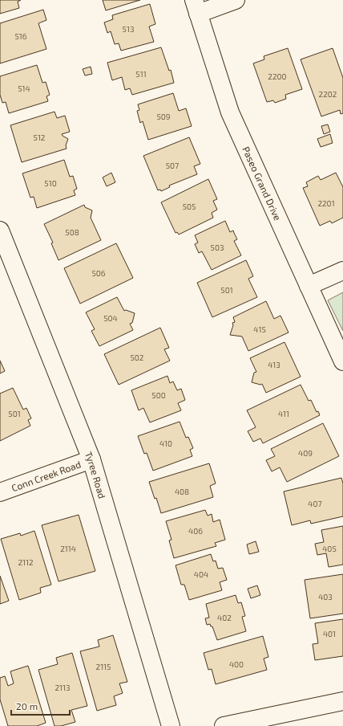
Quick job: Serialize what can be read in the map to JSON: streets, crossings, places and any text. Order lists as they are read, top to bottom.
{
  "streets": {
    "street": ["Paseo Grand Drive", "Tyree Road", "Conn Creek Road"]
  },
  "crossings": [
    ["Tyree Road", "Conn Creek Road"]
  ],
  "house_numbers": [
    "513",
    "516",
    "511",
    "2200",
    "514",
    "2202",
    "509",
    "512",
    "507",
    "510",
    "2201",
    "505",
    "508",
    "503",
    "506",
    "501",
    "504",
    "415",
    "502",
    "413",
    "500",
    "501",
    "411",
    "410",
    "409",
    "408",
    "407",
    "406",
    "2114",
    "405",
    "2112",
    "404",
    "403",
    "402",
    "401",
    "400",
    "2115",
    "2113"
  ],
  "scale_bar": "20 m"
}
